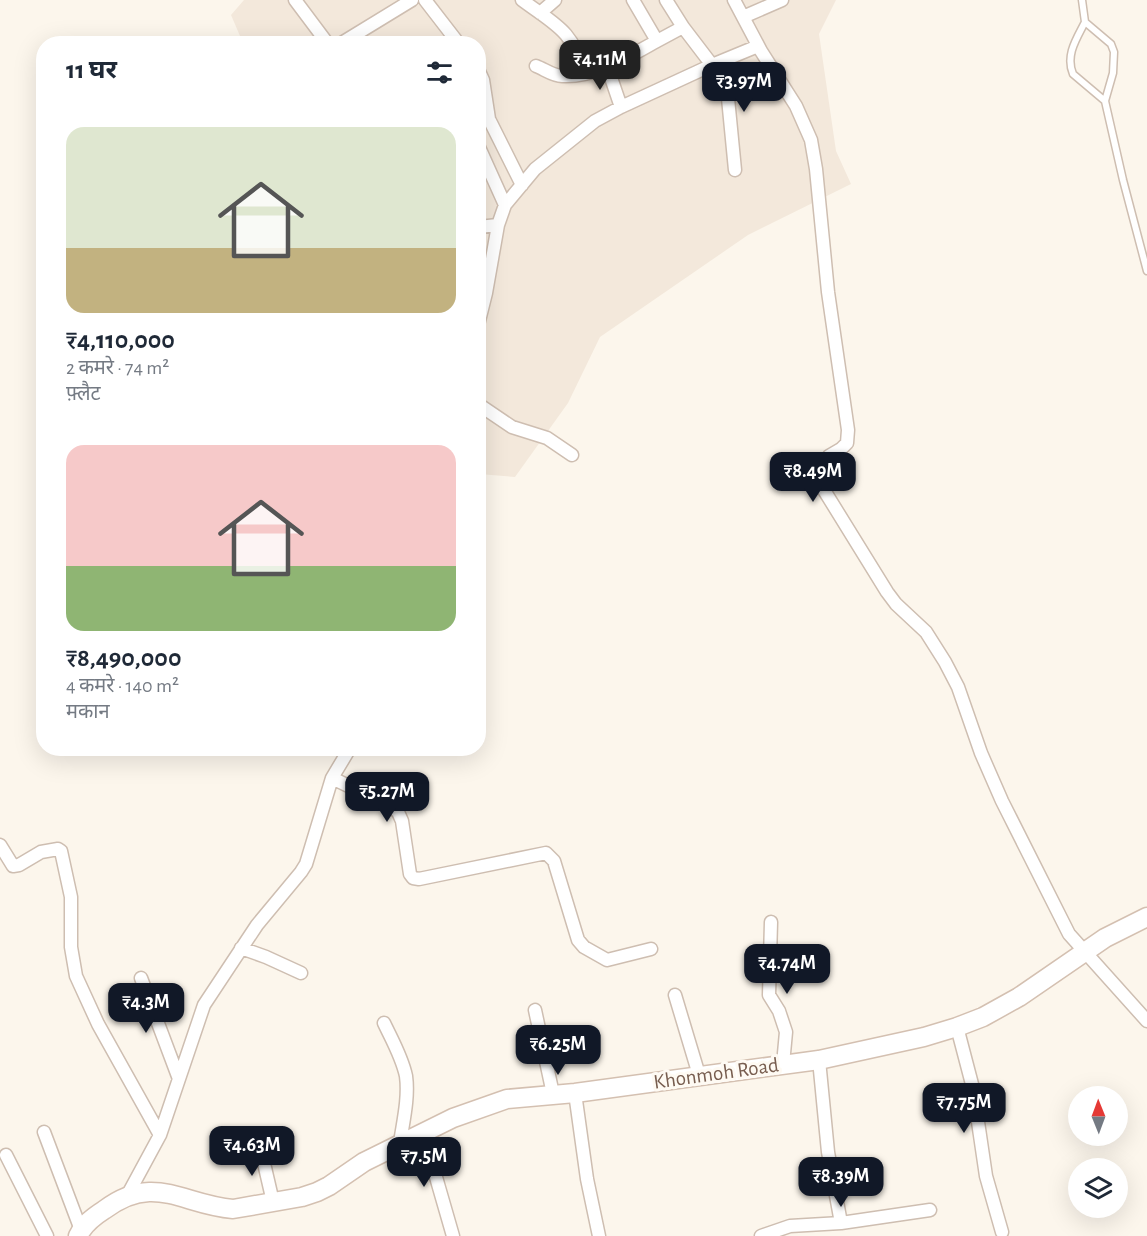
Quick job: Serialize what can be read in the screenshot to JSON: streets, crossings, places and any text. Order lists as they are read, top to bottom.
{
  "streets": {
    "main road": ["Khonmoh Road"]
  },
  "north": "top",
  "page": {
    "heading": "11 घर",
    "price": [
      "₹4.11M",
      "₹3.97M",
      "₹8.49M",
      "₹5.27M",
      "₹4.74M",
      "₹4.3M",
      "₹6.25M",
      "₹7.75M",
      "₹4.63M",
      "₹7.5M",
      "₹8.39M"
    ],
    "list": [
      {
        "name": "₹4,110,000",
        "note": "2 कमरे · 74 m² · फ़्लैट"
      },
      {
        "name": "₹8,490,000",
        "note": "4 कमरे · 140 m² · मकान"
      }
    ]
  }
}
